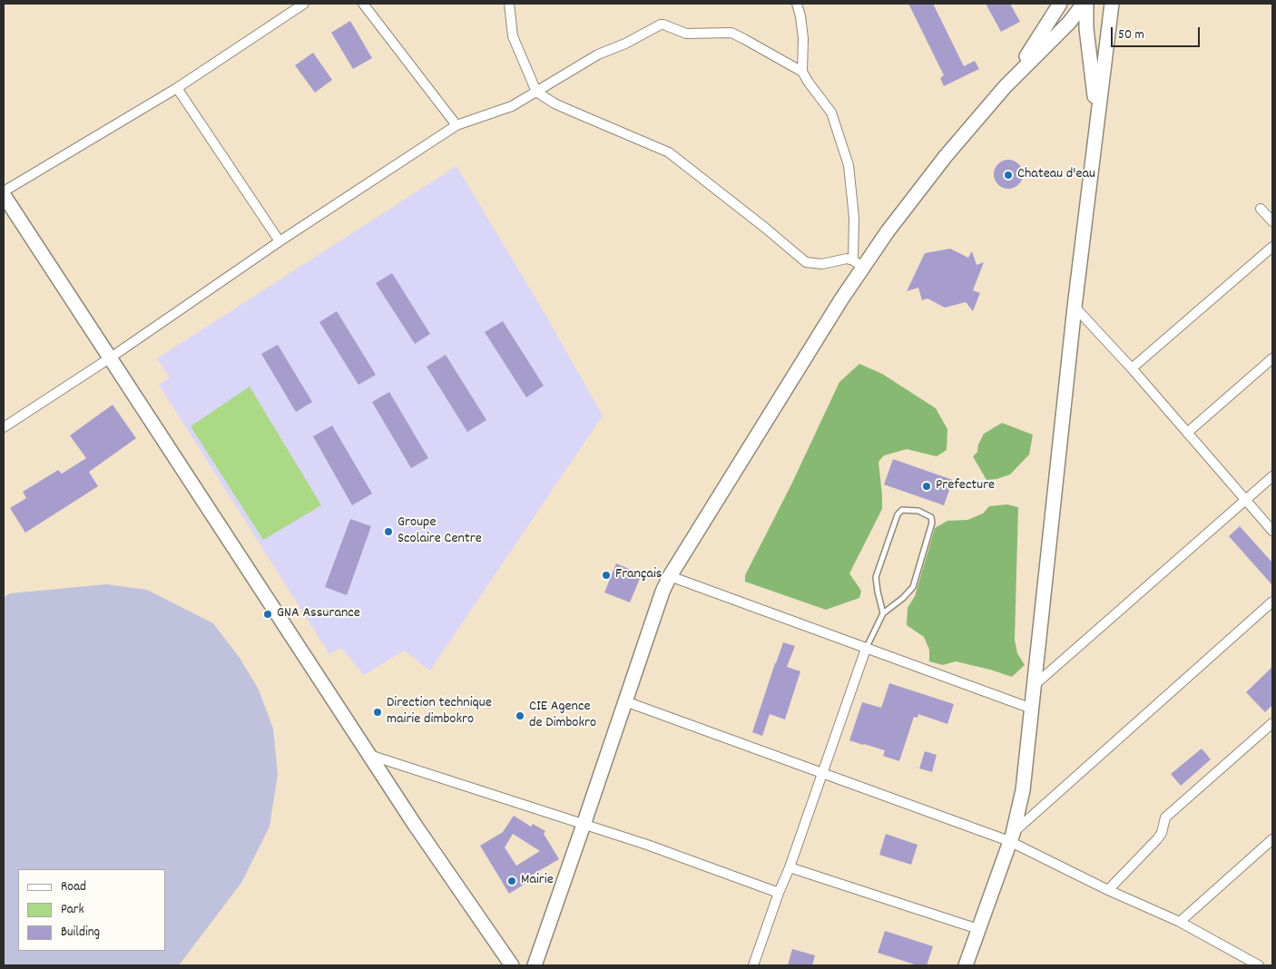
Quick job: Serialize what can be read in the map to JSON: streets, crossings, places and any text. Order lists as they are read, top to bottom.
{
  "places": [
    "Chateau d'eau",
    "Prefecture",
    "Groupe Scolaire Centre",
    "Français",
    "GNA Assurance",
    "Direction technique mairie dimbokro",
    "CIE Agence de Dimbokro",
    "Mairie"
  ],
  "legend": ["Road", "Park", "Building"],
  "scale_bar": "50 m"
}
